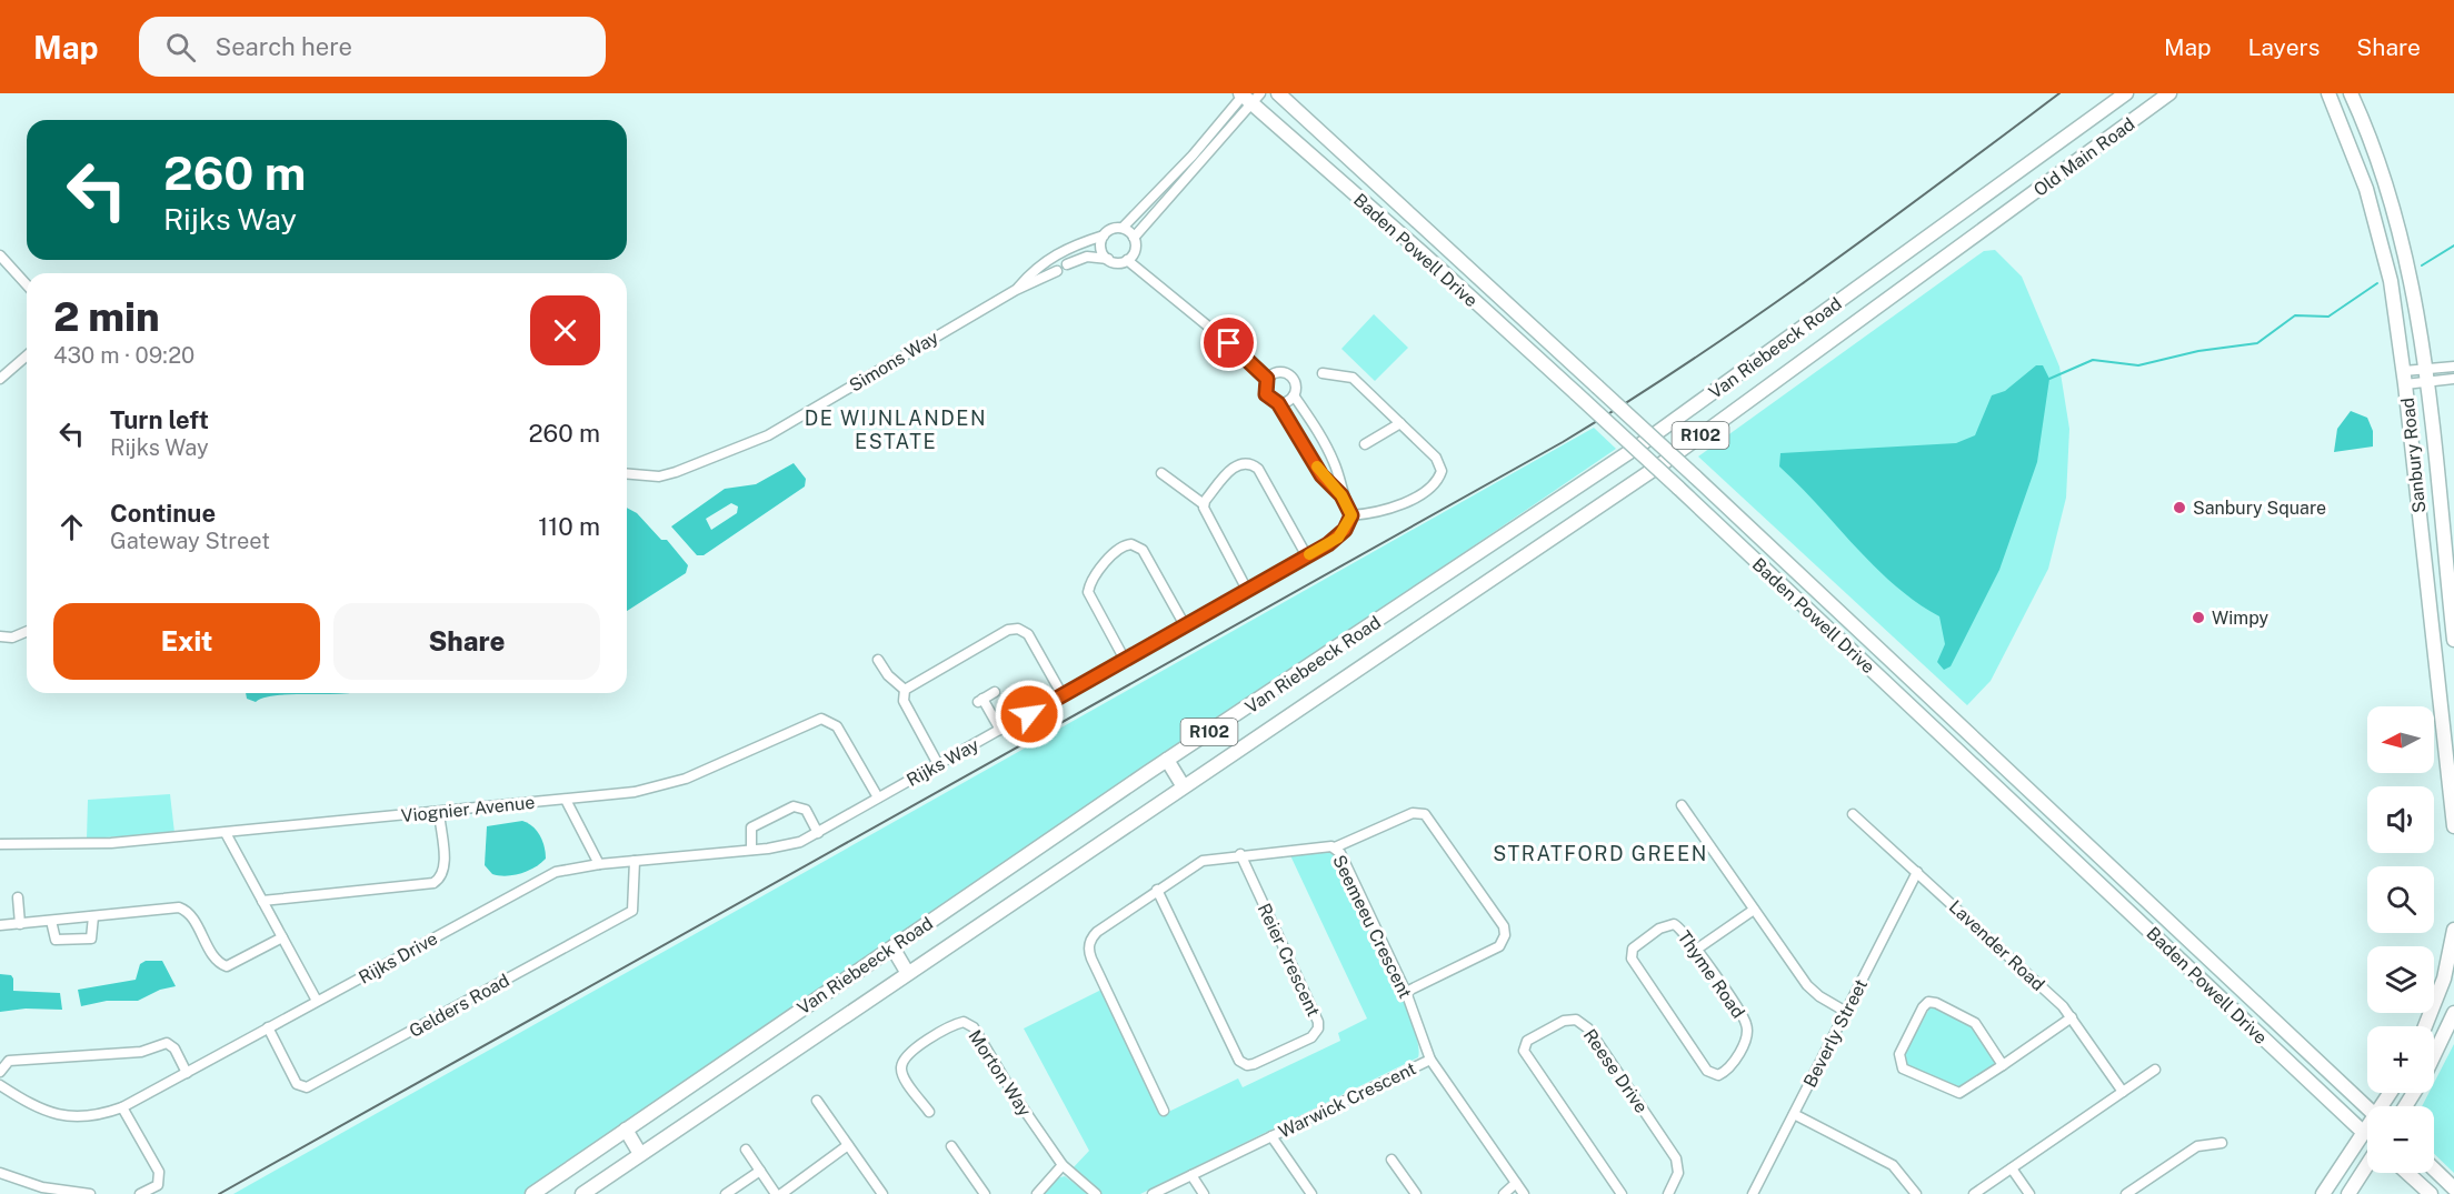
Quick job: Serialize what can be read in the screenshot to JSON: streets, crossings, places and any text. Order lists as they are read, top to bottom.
{
  "streets": {
    "main road": [
      "Old Main Road",
      "Baden Powell Drive",
      "Van Riebeeck Road",
      "R102",
      "Sanbury Road"
    ],
    "street": [
      "Simons Way",
      "Rijks Way",
      "Viognier Avenue",
      "Seemeeu Crescent",
      "Lavender Road",
      "Rijks Drive",
      "Reier Crescent",
      "Thyme Road",
      "Gelders Road",
      "Beverly Street",
      "Reese Drive",
      "Morton Way",
      "Warwick Crescent"
    ]
  },
  "crossings": [
    ["Old Main Road", "Van Riebeeck Road"],
    ["Rijks Way", "Viognier Avenue"],
    ["Rijks Way", "Rijks Drive"],
    ["Seemeeu Crescent", "Reier Crescent"],
    ["Seemeeu Crescent", "Warwick Crescent"],
    ["Lavender Road", "Beverly Street"],
    ["Rijks Drive", "Gelders Road"]
  ],
  "districts": ["DE WIJNLANDEN ESTATE", "STRATFORD GREEN"],
  "places": ["Sanbury Square", "Wimpy"],
  "north": "left",
  "page": {
    "header": "Map",
    "search": "Search here",
    "nav": ["Map", "Layers", "Share"],
    "turn": ["260 m", "Rijks Way"],
    "heading": ["2 min", "430 m · 09:20"],
    "list": [
      {
        "name": "Turn left",
        "note": "Rijks Way",
        "value": "260 m"
      },
      {
        "name": "Continue",
        "note": "Gateway Street",
        "value": "110 m"
      }
    ],
    "buttons": ["Exit", "Share"],
    "map_buttons": ["+", "−"]
  }
}
